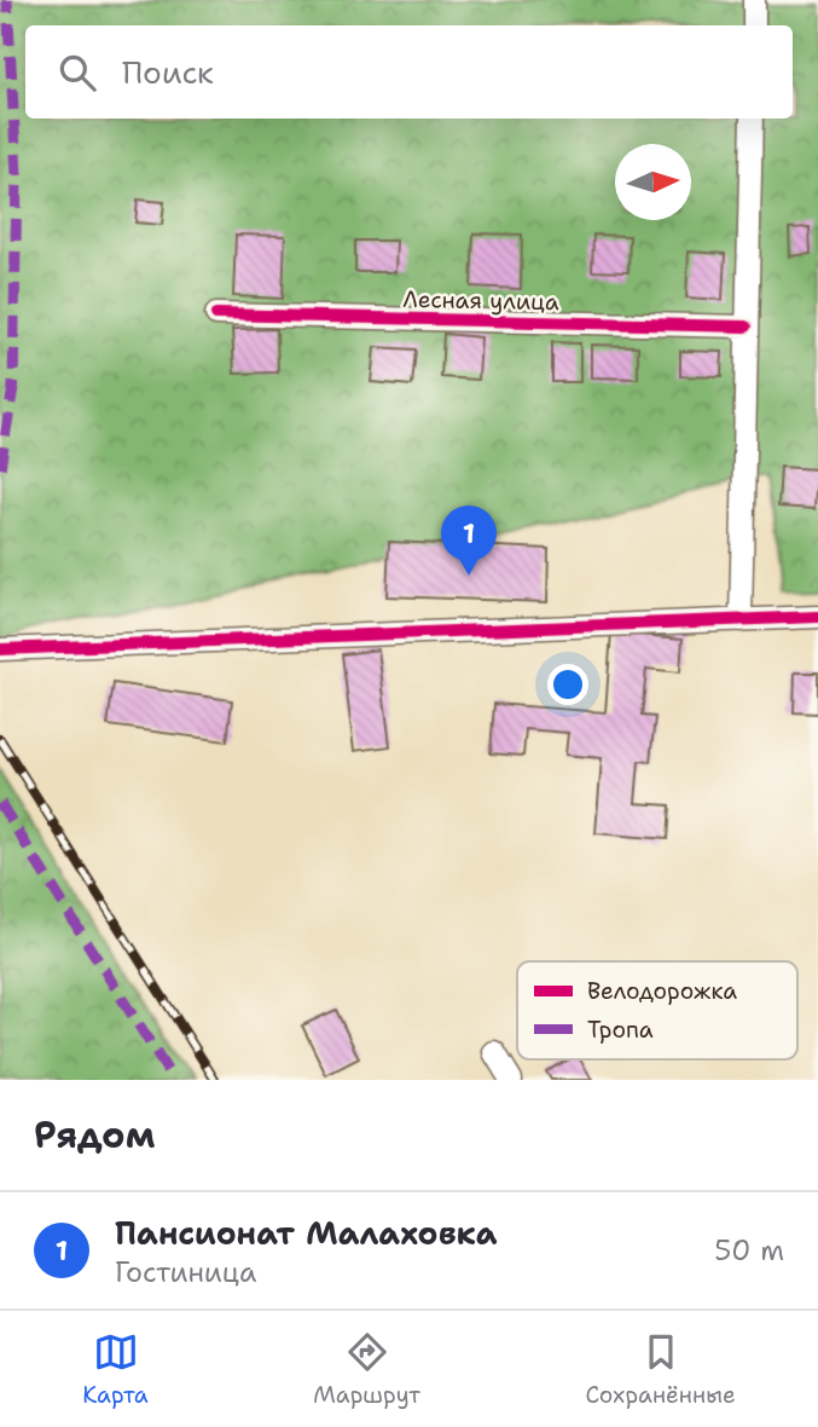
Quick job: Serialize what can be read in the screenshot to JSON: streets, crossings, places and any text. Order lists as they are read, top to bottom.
{
  "streets": {
    "street": ["Лесная улица"]
  },
  "legend": ["Велодорожка", "Тропа"],
  "north": "right",
  "page": {
    "search": "Поиск",
    "pins": "1",
    "heading": "Рядом",
    "list": [
      {
        "mark": "1",
        "name": "Пансионат Малаховка",
        "note": "Гостиница",
        "value": "50 m"
      }
    ],
    "nav": ["Карта", "Маршрут", "Сохранённые"]
  }
}
